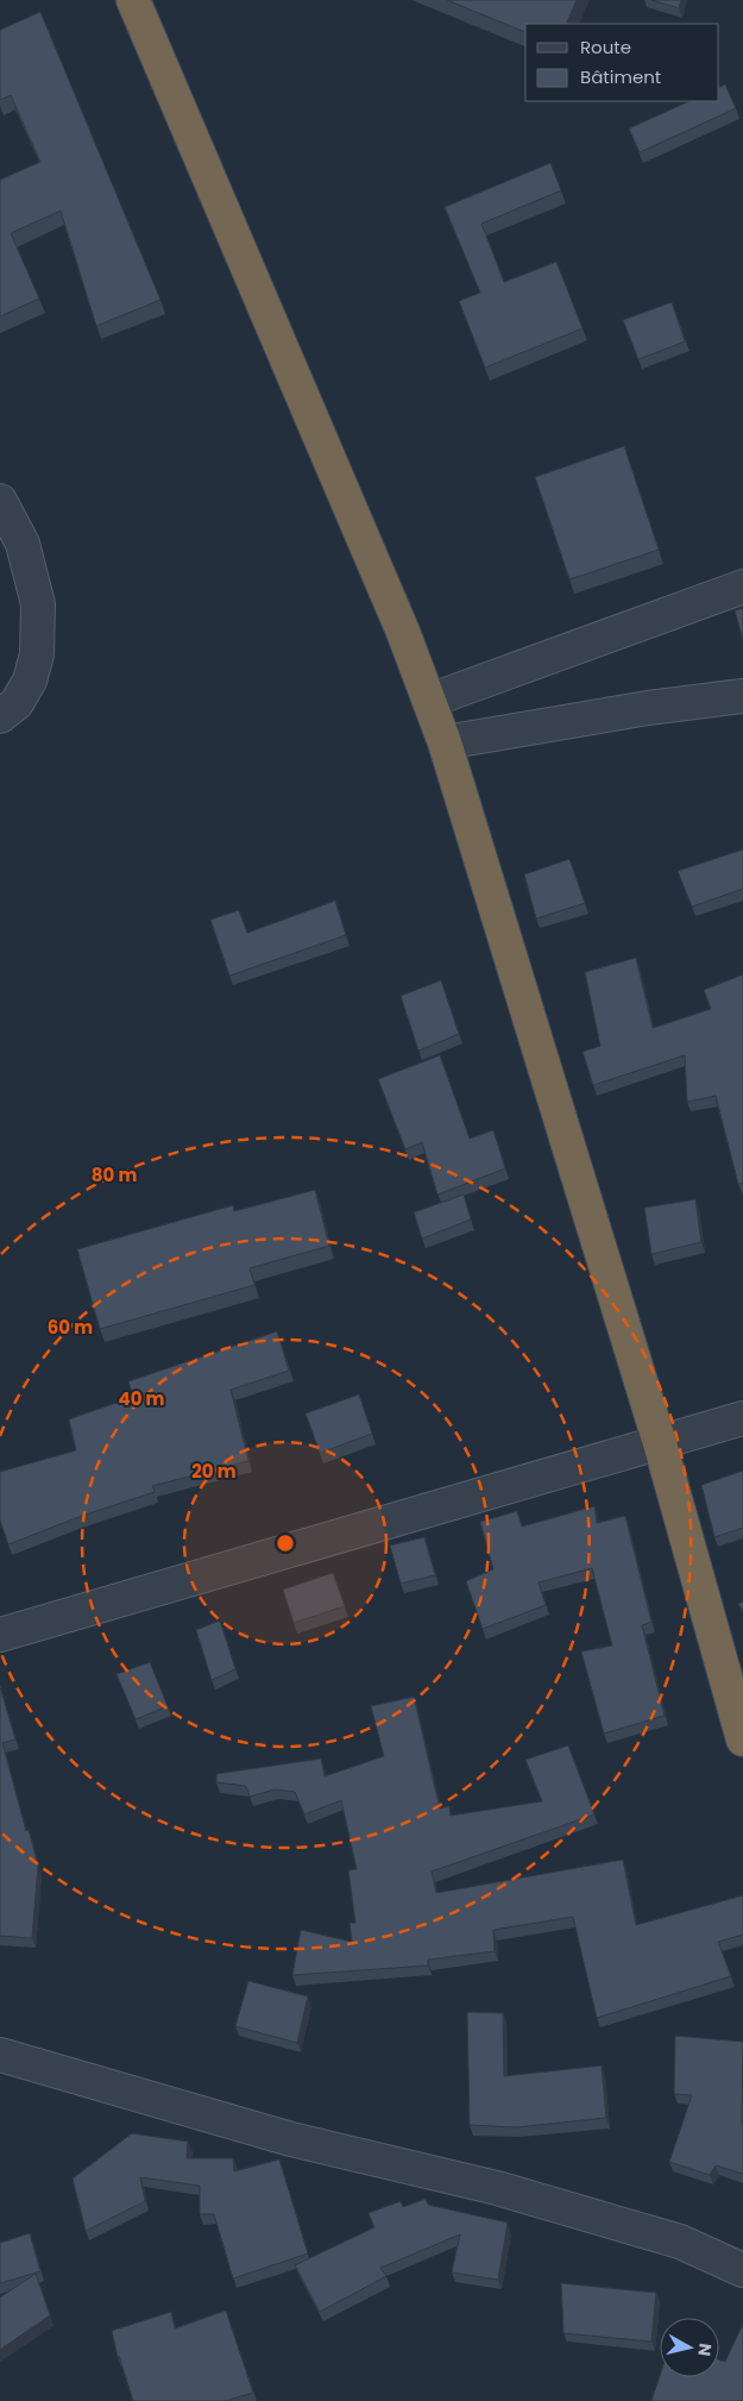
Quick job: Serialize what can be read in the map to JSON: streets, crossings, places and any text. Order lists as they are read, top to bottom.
{
  "legend": ["Route", "Bâtiment"],
  "north": "right",
  "rings": [
    "80 m",
    "60 m",
    "40 m",
    "20 m"
  ]
}
